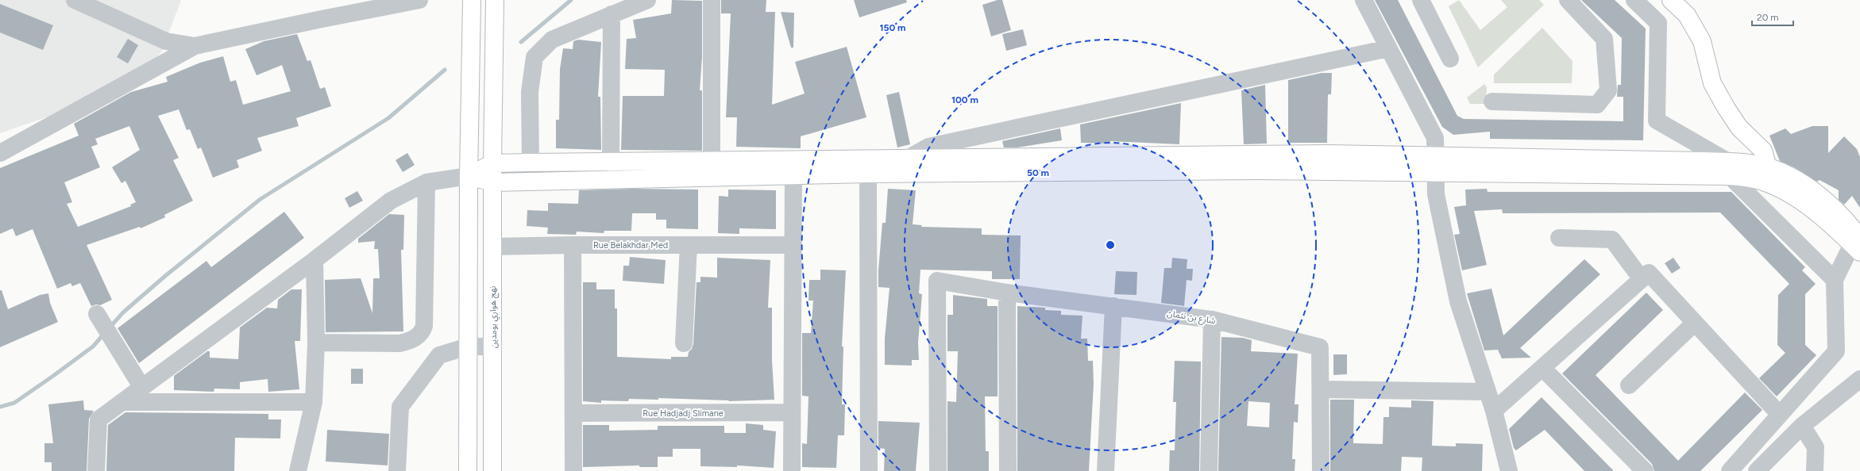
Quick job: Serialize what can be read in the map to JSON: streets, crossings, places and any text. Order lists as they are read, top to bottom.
{
  "streets": {
    "main road": ["نهج هواري بومدين"],
    "street": ["Rue Belakhdar Med", "شارع بن نثمان", "Rue Hadjadj Slimane"]
  },
  "crossings": [
    ["Rue Belakhdar Med", "نهج هواري بومدين"]
  ],
  "scale_bar": "20 m",
  "rings": ["150 m", "100 m", "50 m"]
}
